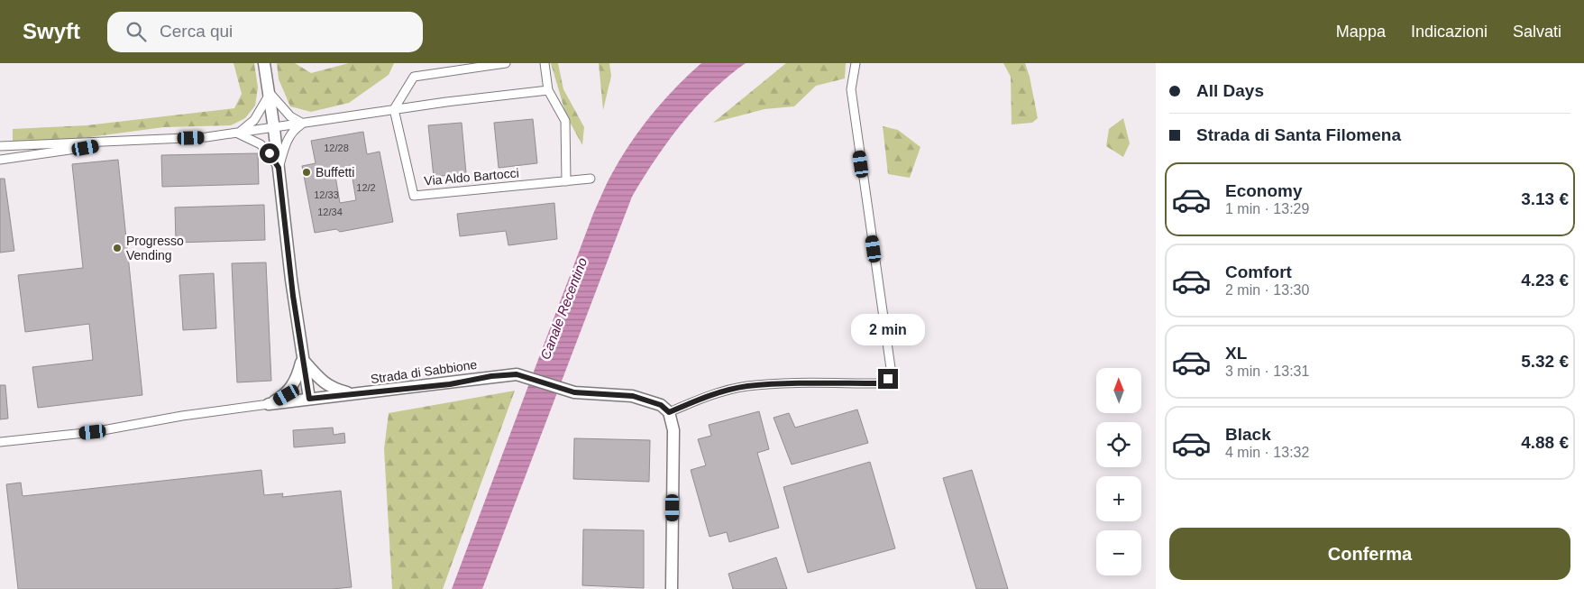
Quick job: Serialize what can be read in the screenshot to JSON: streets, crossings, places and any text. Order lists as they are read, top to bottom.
{
  "streets": {
    "main road": ["Strada di Sabbione"],
    "street": ["Via Aldo Bartocci"]
  },
  "water": ["Canale Recentino"],
  "places": ["Buffetti", "Progresso Vending"],
  "house_numbers": [
    "12/28",
    "12/2",
    "12/33",
    "12/34"
  ],
  "north": "top",
  "page": {
    "header": "Swyft",
    "search": "Cerca qui",
    "nav": ["Mappa", "Indicazioni", "Salvati"],
    "banner": ["All Days", "Strada di Santa Filomena"],
    "list": [
      {
        "name": "Economy",
        "note": "1 min · 13:29",
        "value": "3.13 €"
      },
      {
        "name": "Comfort",
        "note": "2 min · 13:30",
        "value": "4.23 €"
      },
      {
        "name": "XL",
        "note": "3 min · 13:31",
        "value": "5.32 €"
      },
      {
        "name": "Black",
        "note": "4 min · 13:32",
        "value": "4.88 €"
      }
    ],
    "bubble": "2 min",
    "map_buttons": ["+", "−"],
    "buttons": "Conferma"
  }
}
